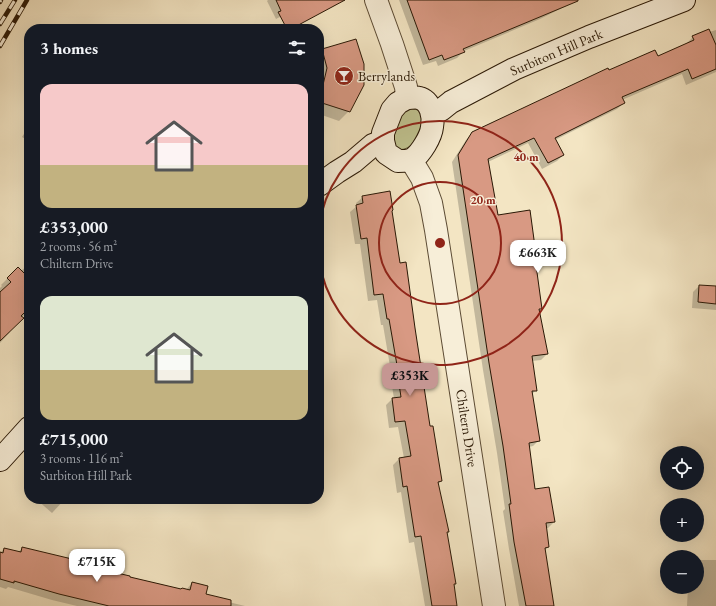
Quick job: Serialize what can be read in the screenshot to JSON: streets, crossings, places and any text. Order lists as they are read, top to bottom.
{
  "streets": {
    "street": ["Surbiton Hill Park", "Chiltern Drive"]
  },
  "crossings": [
    ["Surbiton Hill Park", "Chiltern Drive"]
  ],
  "places": {
    "bar": ["Berrylands"]
  },
  "page": {
    "heading": "3 homes",
    "list": [
      {
        "name": "£353,000",
        "note": "2 rooms · 56 m² · Chiltern Drive"
      },
      {
        "name": "£715,000",
        "note": "3 rooms · 116 m² · Surbiton Hill Park"
      }
    ],
    "price": ["£663K", "£353K", "£715K"],
    "map_buttons": ["+", "−"]
  },
  "rings": ["40 m", "20 m"]
}
